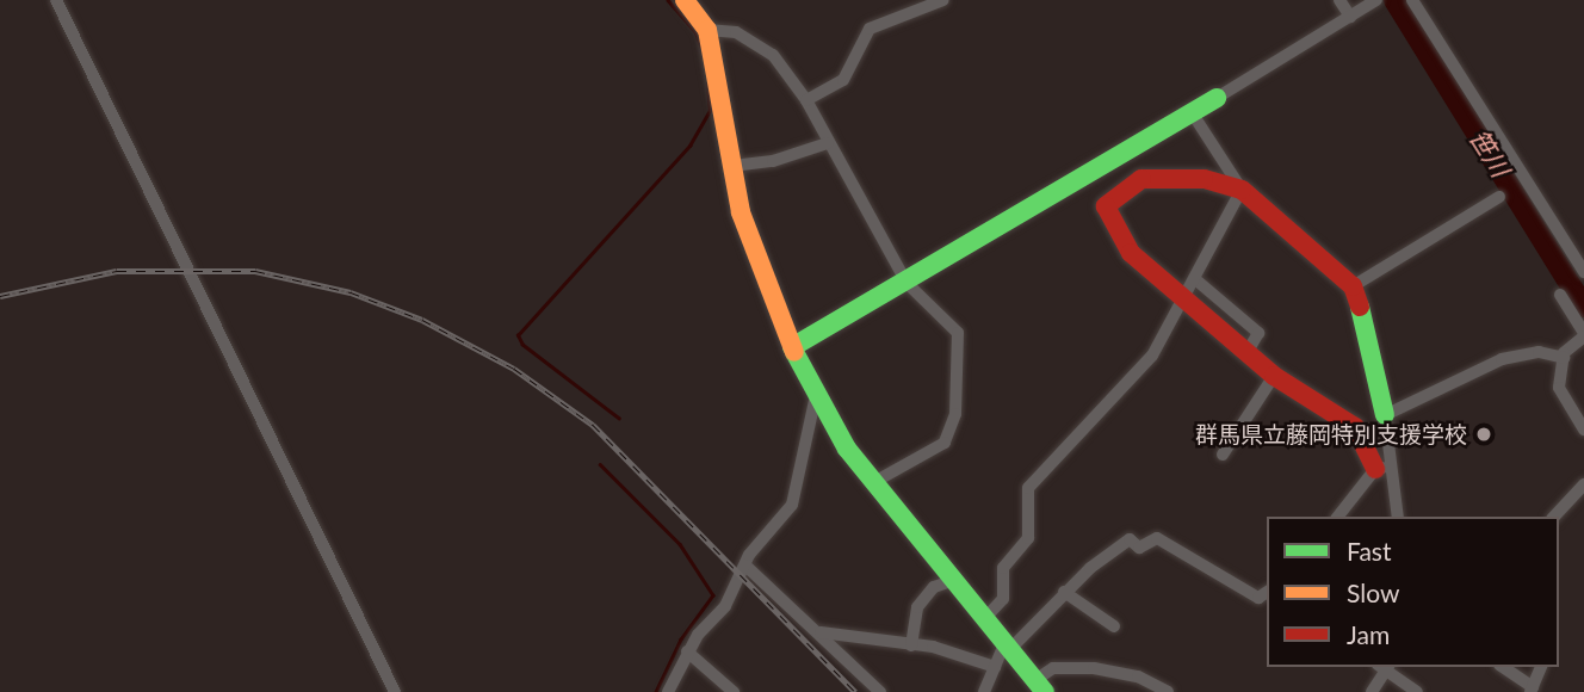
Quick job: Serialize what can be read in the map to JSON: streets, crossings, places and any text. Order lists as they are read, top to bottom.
{
  "water": ["笹川"],
  "places": ["群馬県立藤岡特別支援学校"],
  "legend": ["Fast", "Slow", "Jam"]
}
